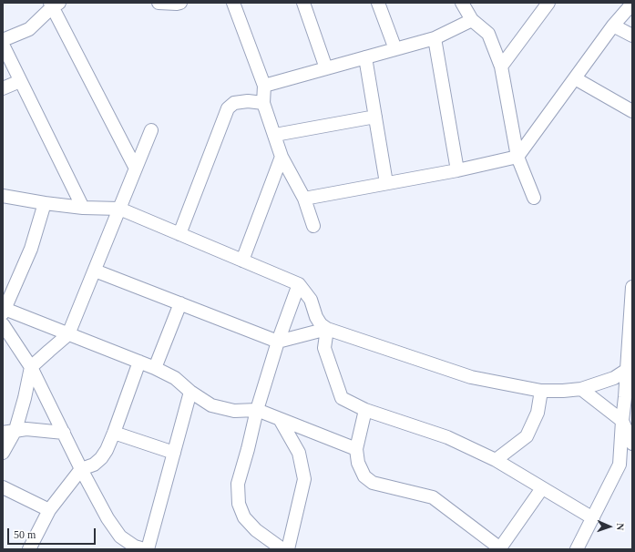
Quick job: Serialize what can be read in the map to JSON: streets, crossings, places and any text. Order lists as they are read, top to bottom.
{
  "scale_bar": "50 m",
  "north": "right"
}
